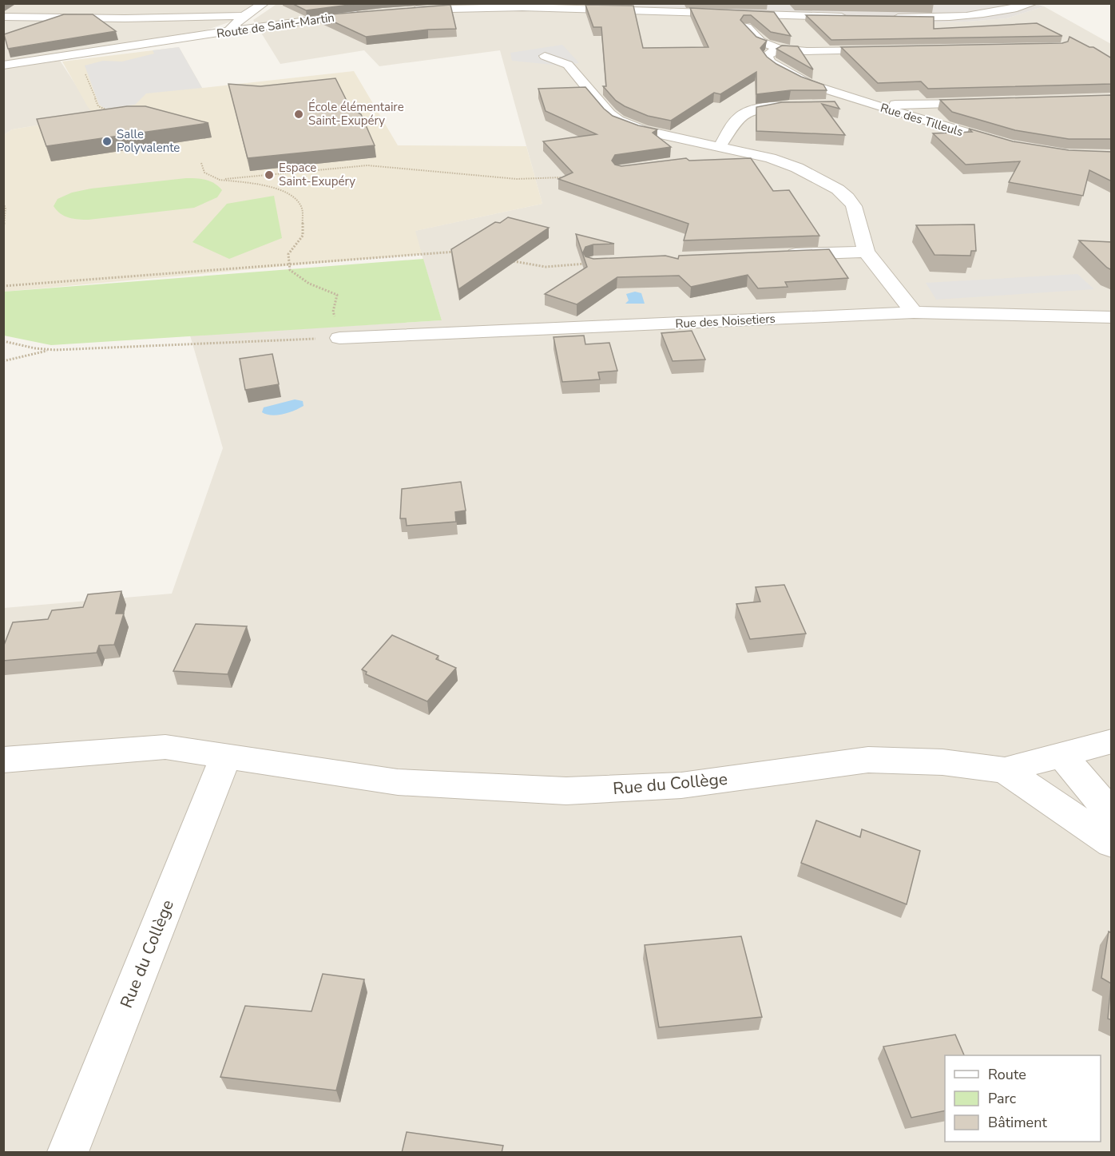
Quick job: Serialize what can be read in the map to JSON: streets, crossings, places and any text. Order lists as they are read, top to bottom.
{
  "streets": {
    "street": [
      "Route de Saint-Martin",
      "Rue des Tilleuls",
      "Rue des Noisetiers",
      "Rue du Collège"
    ]
  },
  "places": ["École élémentaire Saint-Exupéry", "Salle Polyvalente", "Espace Saint-Exupéry"],
  "legend": ["Route", "Parc", "Bâtiment"]
}
